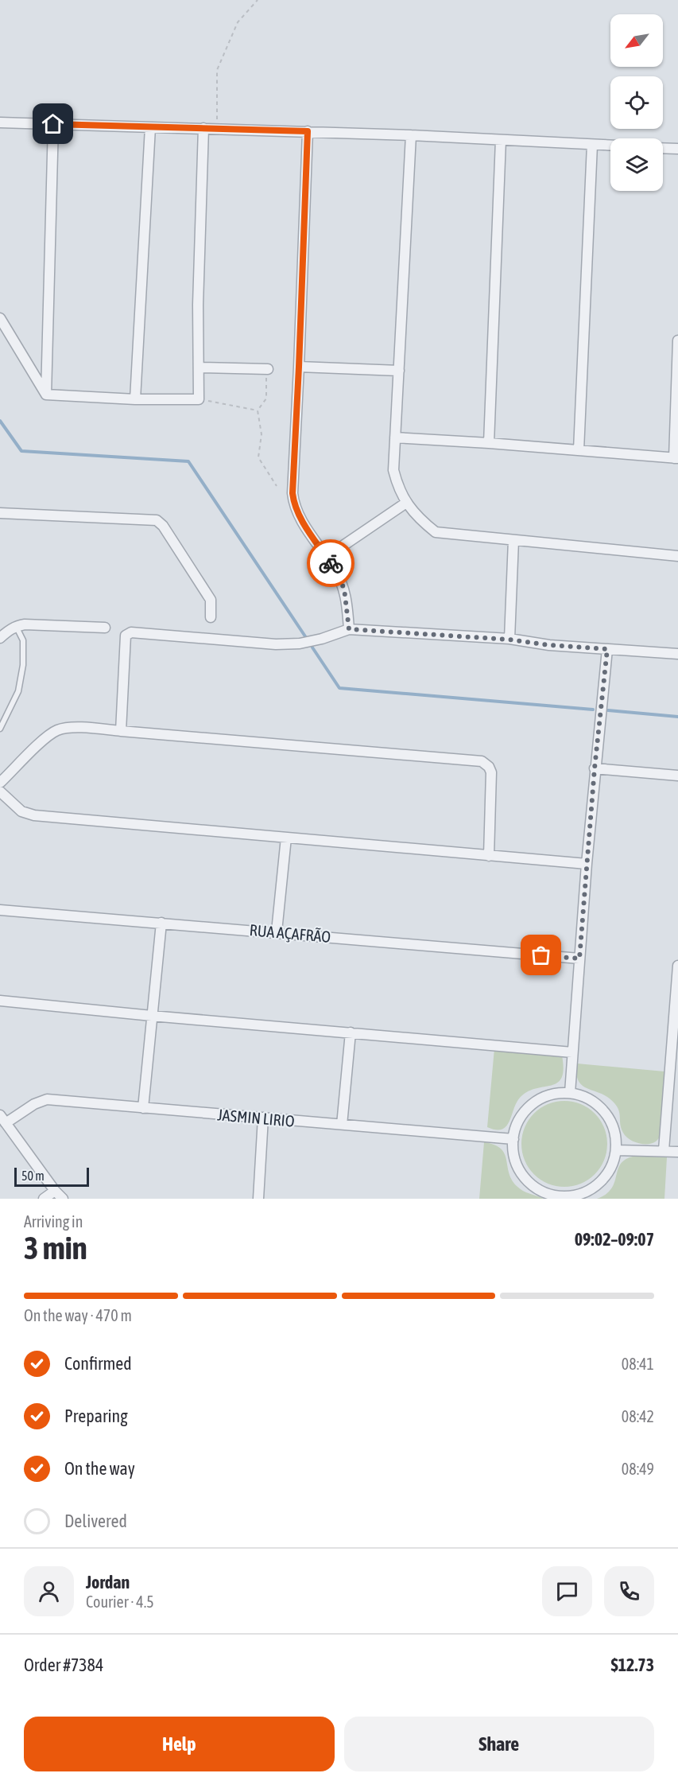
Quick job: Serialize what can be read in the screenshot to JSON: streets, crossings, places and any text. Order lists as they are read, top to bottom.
{
  "streets": {
    "street": ["RUA AÇAFRÃO", "JASMIN LIRIO"]
  },
  "scale_bar": "50 m",
  "north": "bottom left",
  "page": {
    "scale": "50 m",
    "heading": ["3 min", "Arriving in", "09:02–09:07"],
    "panel": [
      "Jordan",
      "Courier · 4.5",
      "Order #7384",
      "$12.73"
    ],
    "bar": "On the way · 470 m",
    "list": [
      ["Confirmed", "08:41"],
      ["Preparing", "08:42"],
      ["On the way", "08:49"],
      "Delivered"
    ],
    "buttons": ["Help", "Share"]
  }
}
